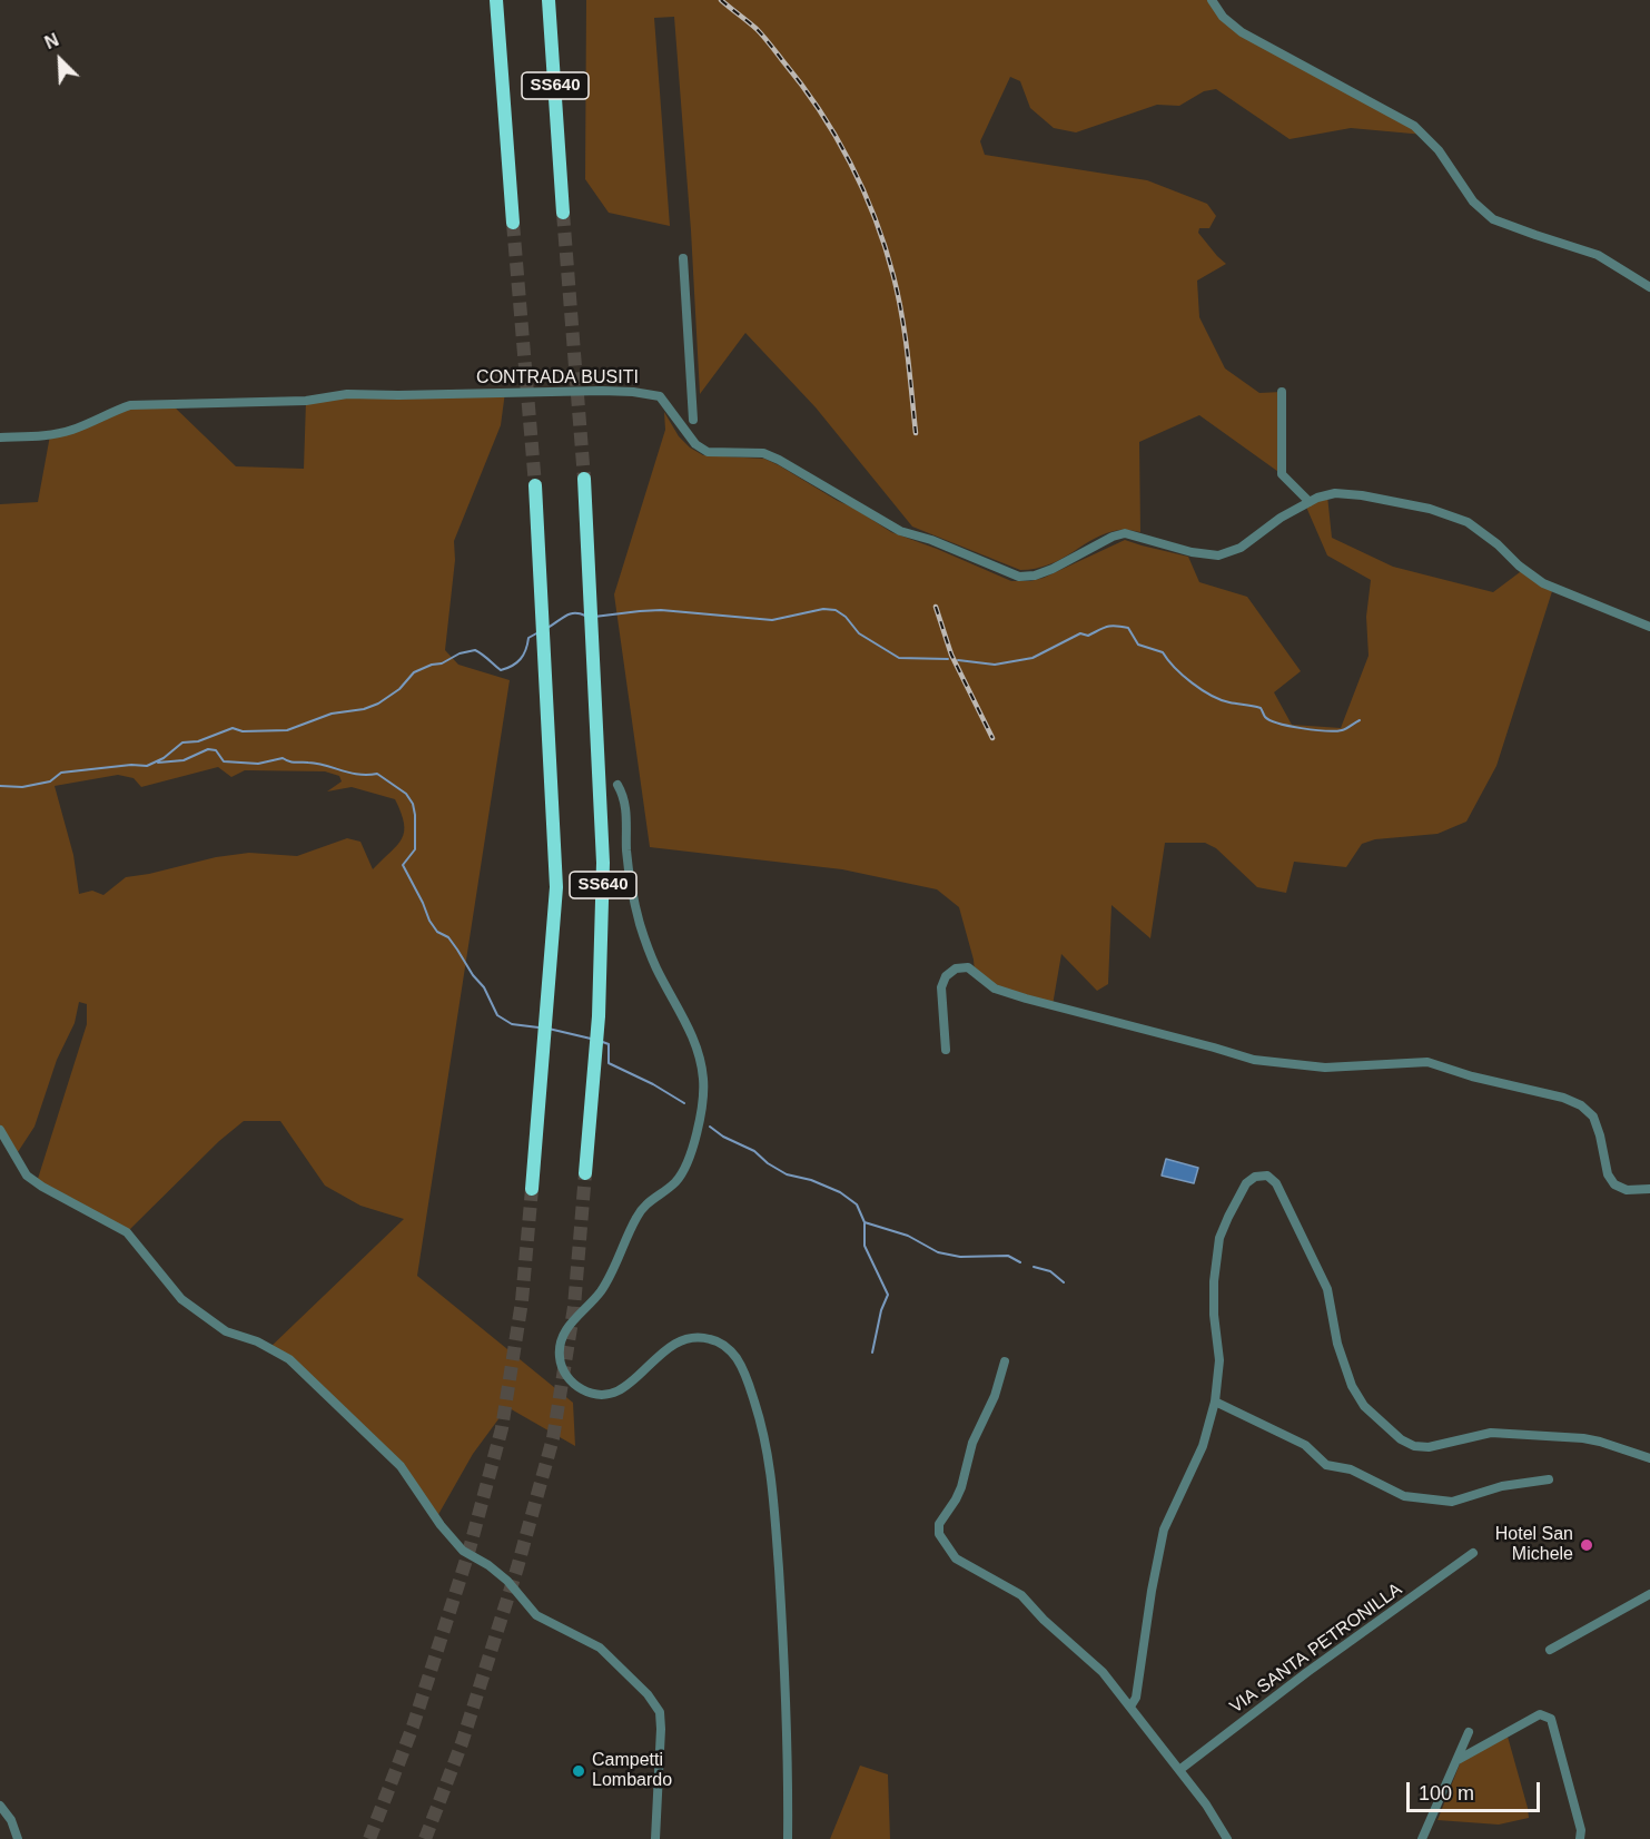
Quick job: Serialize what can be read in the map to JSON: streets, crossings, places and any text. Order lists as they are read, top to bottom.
{
  "streets": {
    "highway": ["SS640"],
    "street": ["CONTRADA BUSITI", "VIA SANTA PETRONILLA"]
  },
  "places": ["Hotel San Michele", "Campetti Lombardo"],
  "scale_bar": "100 m",
  "north": "top left"
}
